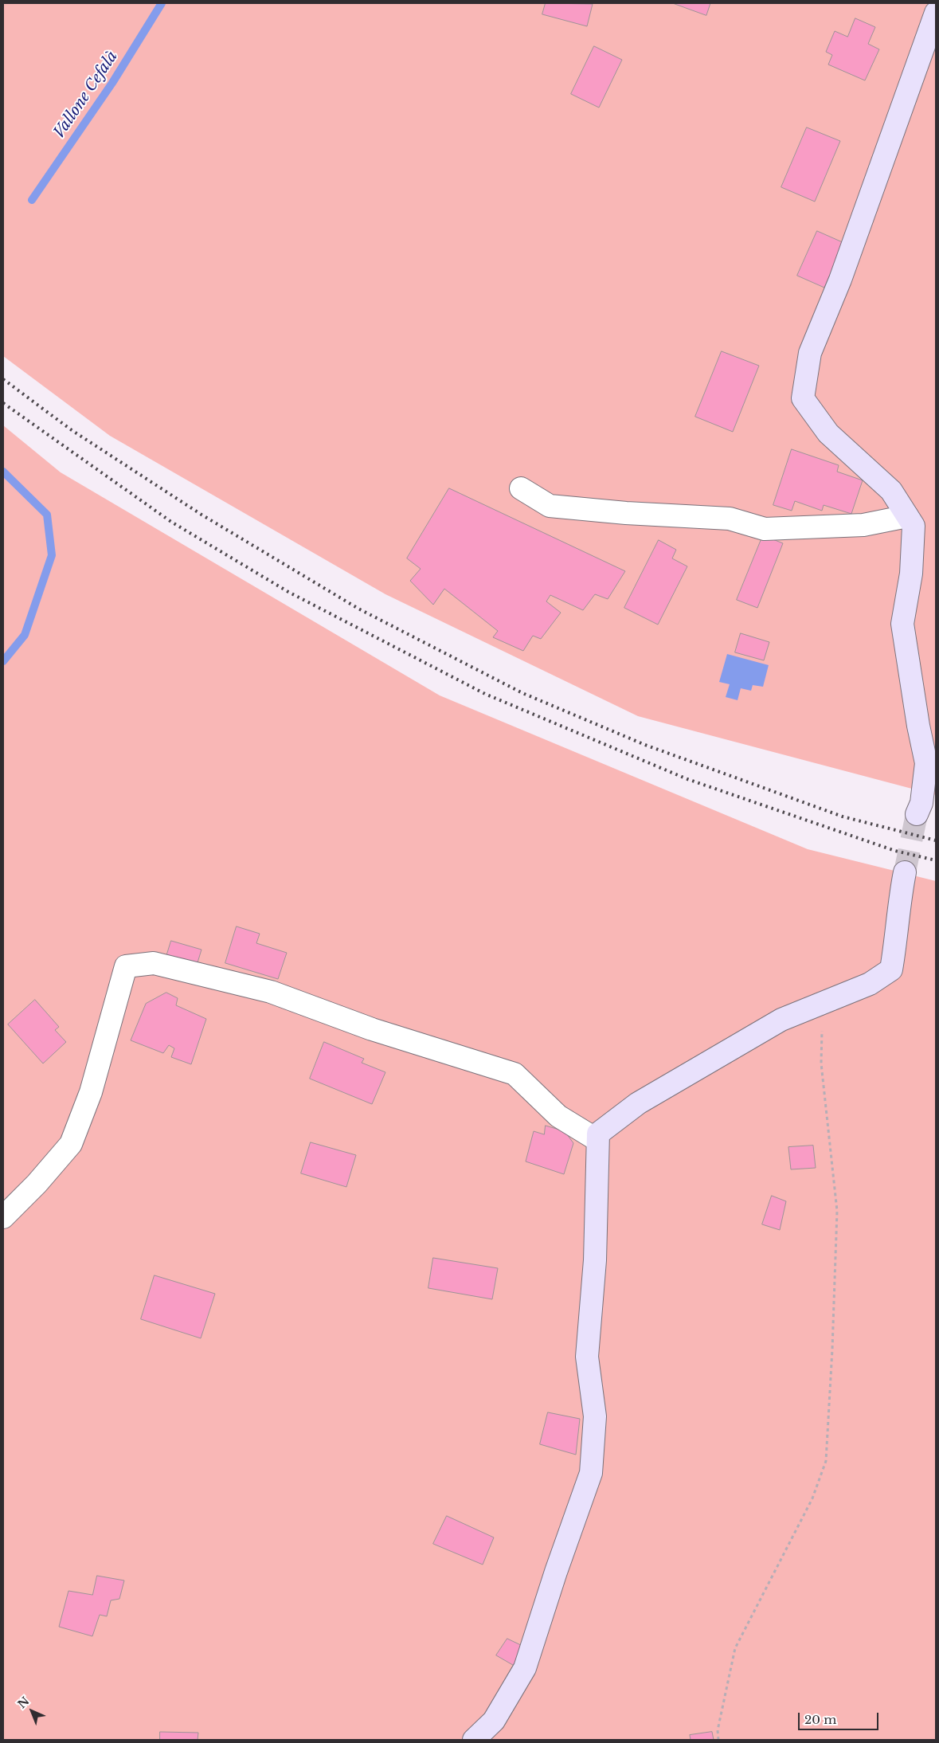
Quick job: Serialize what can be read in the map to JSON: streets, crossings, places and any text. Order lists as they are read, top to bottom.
{
  "water": ["Vallone Cefalà"],
  "scale_bar": "20 m",
  "north": "top left"
}
